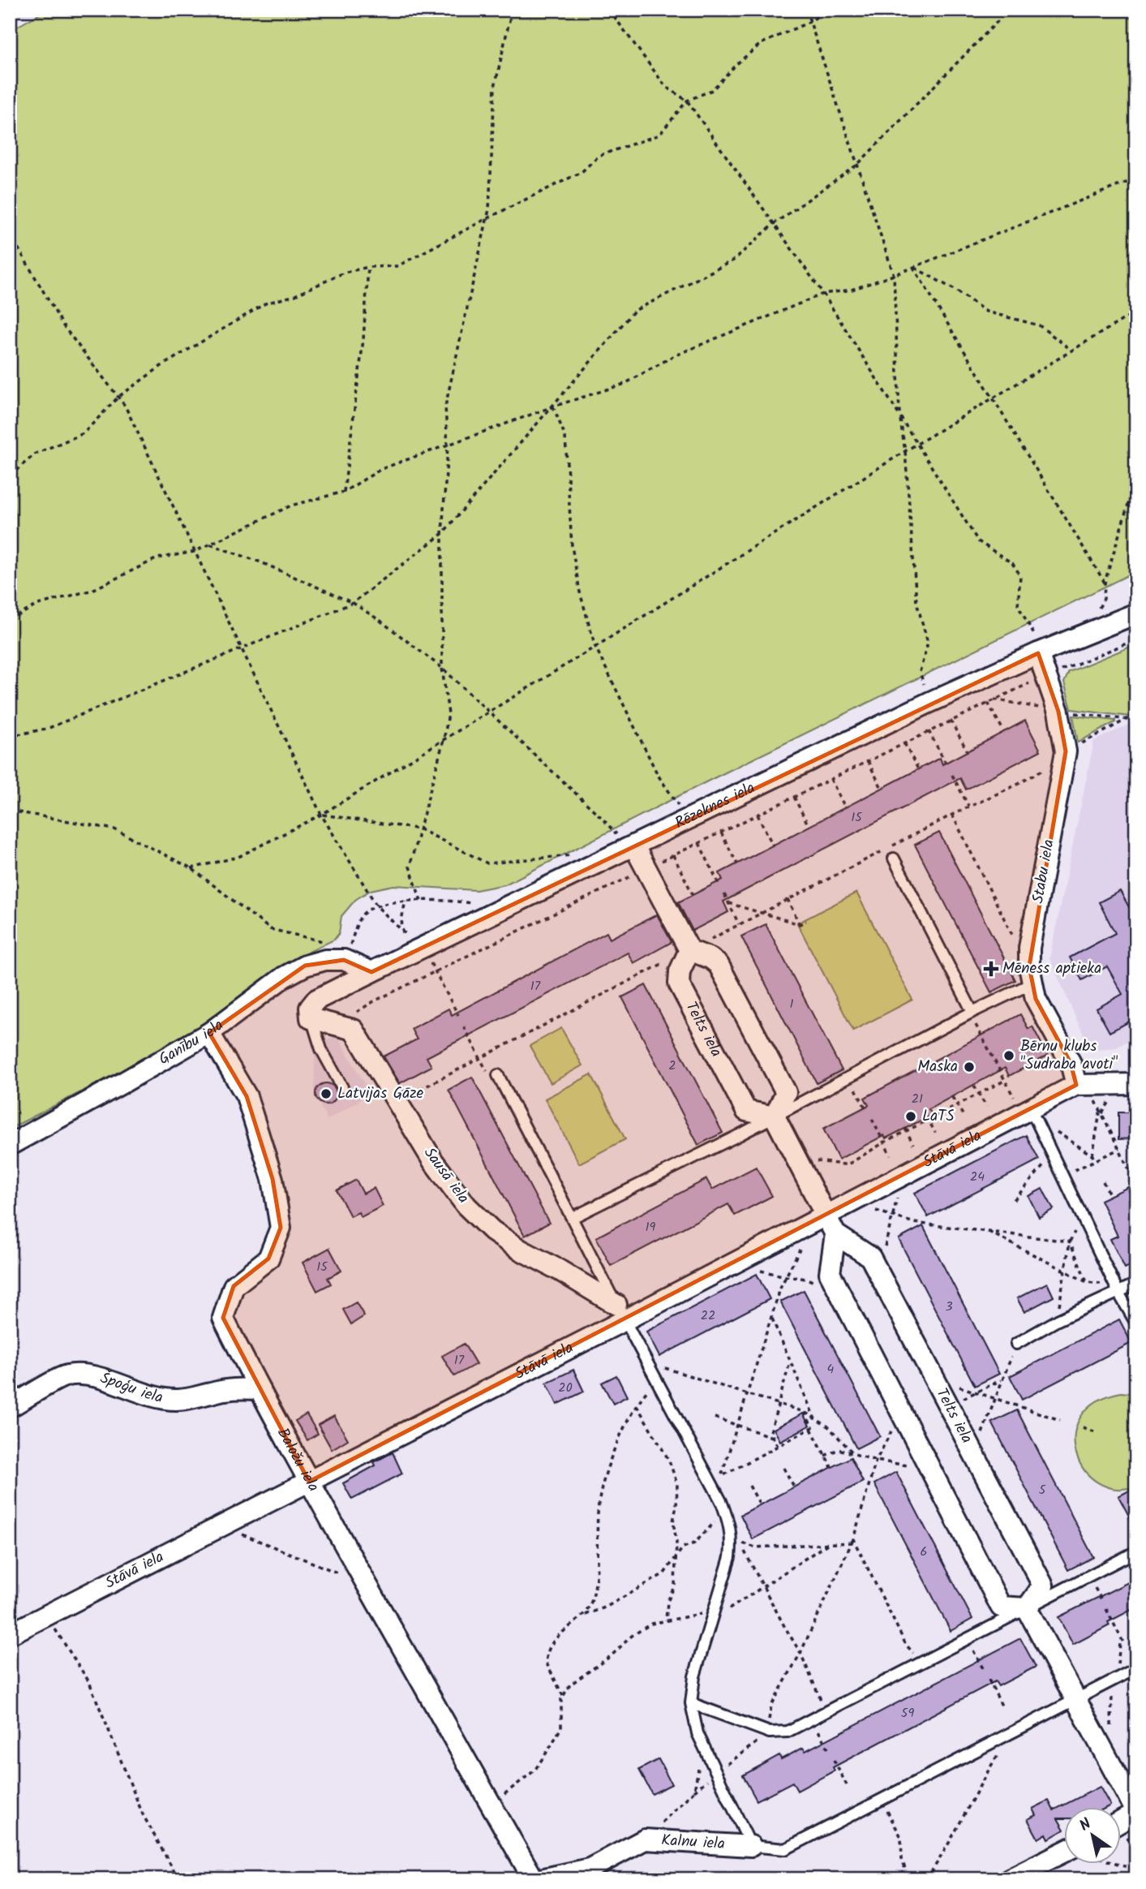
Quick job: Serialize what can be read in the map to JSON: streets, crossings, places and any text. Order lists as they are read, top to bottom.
{
  "streets": {
    "street": [
      "Rēzeknes iela",
      "Stabu iela",
      "Telts iela",
      "Ganību iela",
      "Stāvā iela",
      "Sausā iela",
      "Špoģu iela",
      "Baložu iela",
      "Kalnu iela"
    ]
  },
  "crossings": [
    ["Rēzeknes iela", "Stabu iela"],
    ["Rēzeknes iela", "Sausā iela"],
    ["Stabu iela", "Stāvā iela"],
    ["Telts iela", "Stāvā iela"],
    ["Ganību iela", "Baložu iela"],
    ["Stāvā iela", "Sausā iela"],
    ["Stāvā iela", "Baložu iela"],
    ["Špoģu iela", "Baložu iela"]
  ],
  "places": {
    "health": ["Mēness aptieka"],
    "other": [
      "Bērnu klubs \"Sudraba avoti\"",
      "Maska",
      "Latvijas Gāze",
      "LaTS"
    ]
  },
  "house_numbers": [
    "15",
    "17",
    "1",
    "2",
    "21",
    "24",
    "19",
    "15",
    "3",
    "22",
    "17",
    "4",
    "20",
    "5",
    "6",
    "59"
  ],
  "north": "top left"
}
